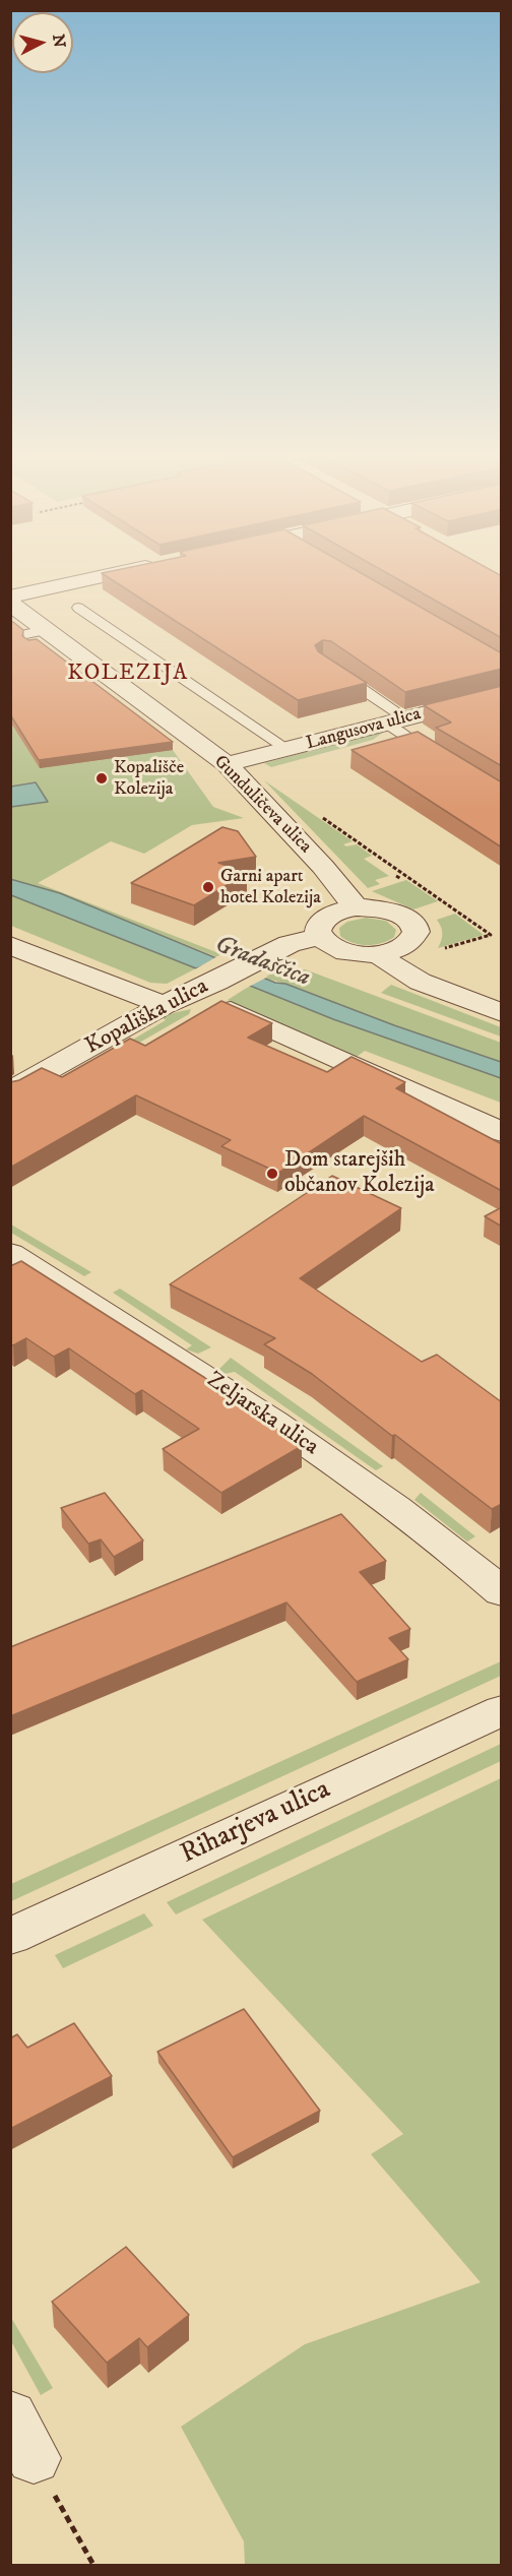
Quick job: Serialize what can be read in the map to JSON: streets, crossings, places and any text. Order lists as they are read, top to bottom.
{
  "streets": {
    "street": [
      "Langusova ulica",
      "Gunduličeva ulica",
      "Kopališka ulica",
      "Zeljarska ulica",
      "Riharjeva ulica"
    ]
  },
  "crossings": [
    ["Langusova ulica", "Gunduličeva ulica"]
  ],
  "districts": ["KOLEZIJA"],
  "water": ["Gradaščica"],
  "places": ["Kopališče Kolezija", "Garni apart hotel Kolezija", "Dom starejših občanov Kolezija"],
  "north": "right"
}
